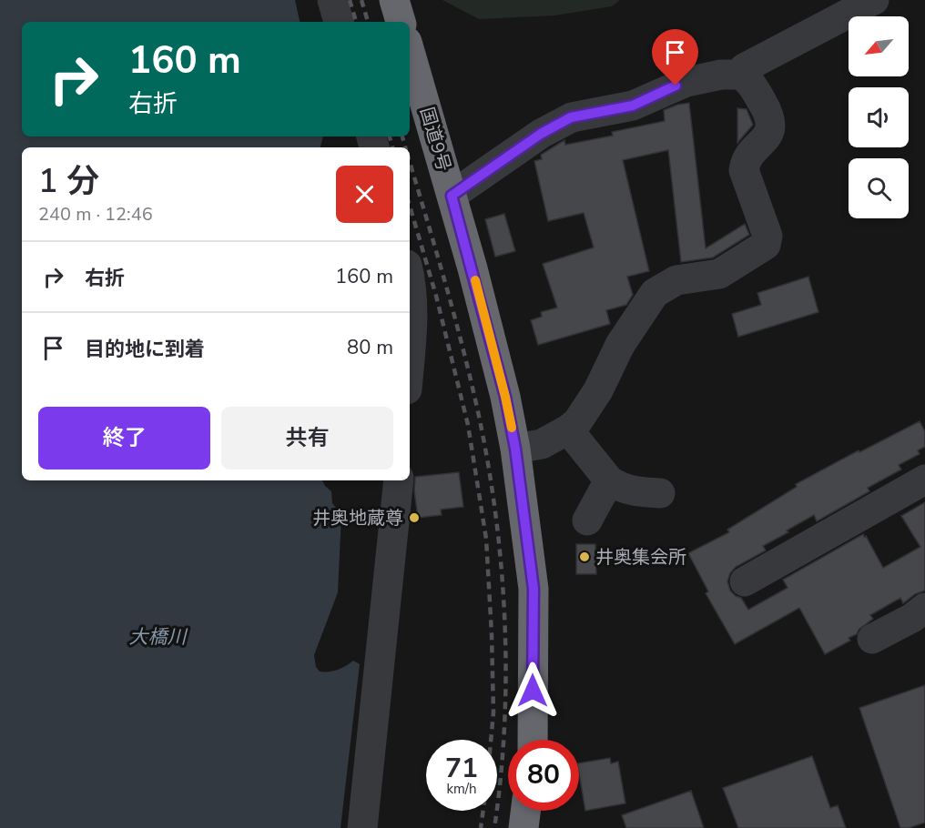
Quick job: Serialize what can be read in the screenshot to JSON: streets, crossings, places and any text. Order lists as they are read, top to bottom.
{
  "streets": {
    "highway": ["国道9号"]
  },
  "water": ["大橋川"],
  "places": ["井奥地蔵尊", "井奥集会所"],
  "north": "bottom left",
  "page": {
    "turn": ["160 m", "右折"],
    "heading": ["1 分", "240 m · 12:46"],
    "list": [
      {
        "name": "右折",
        "value": "160 m"
      },
      {
        "name": "目的地に到着",
        "value": "80 m"
      }
    ],
    "buttons": ["終了", "共有"],
    "speed": "71 km/h",
    "limit": "80"
  }
}
